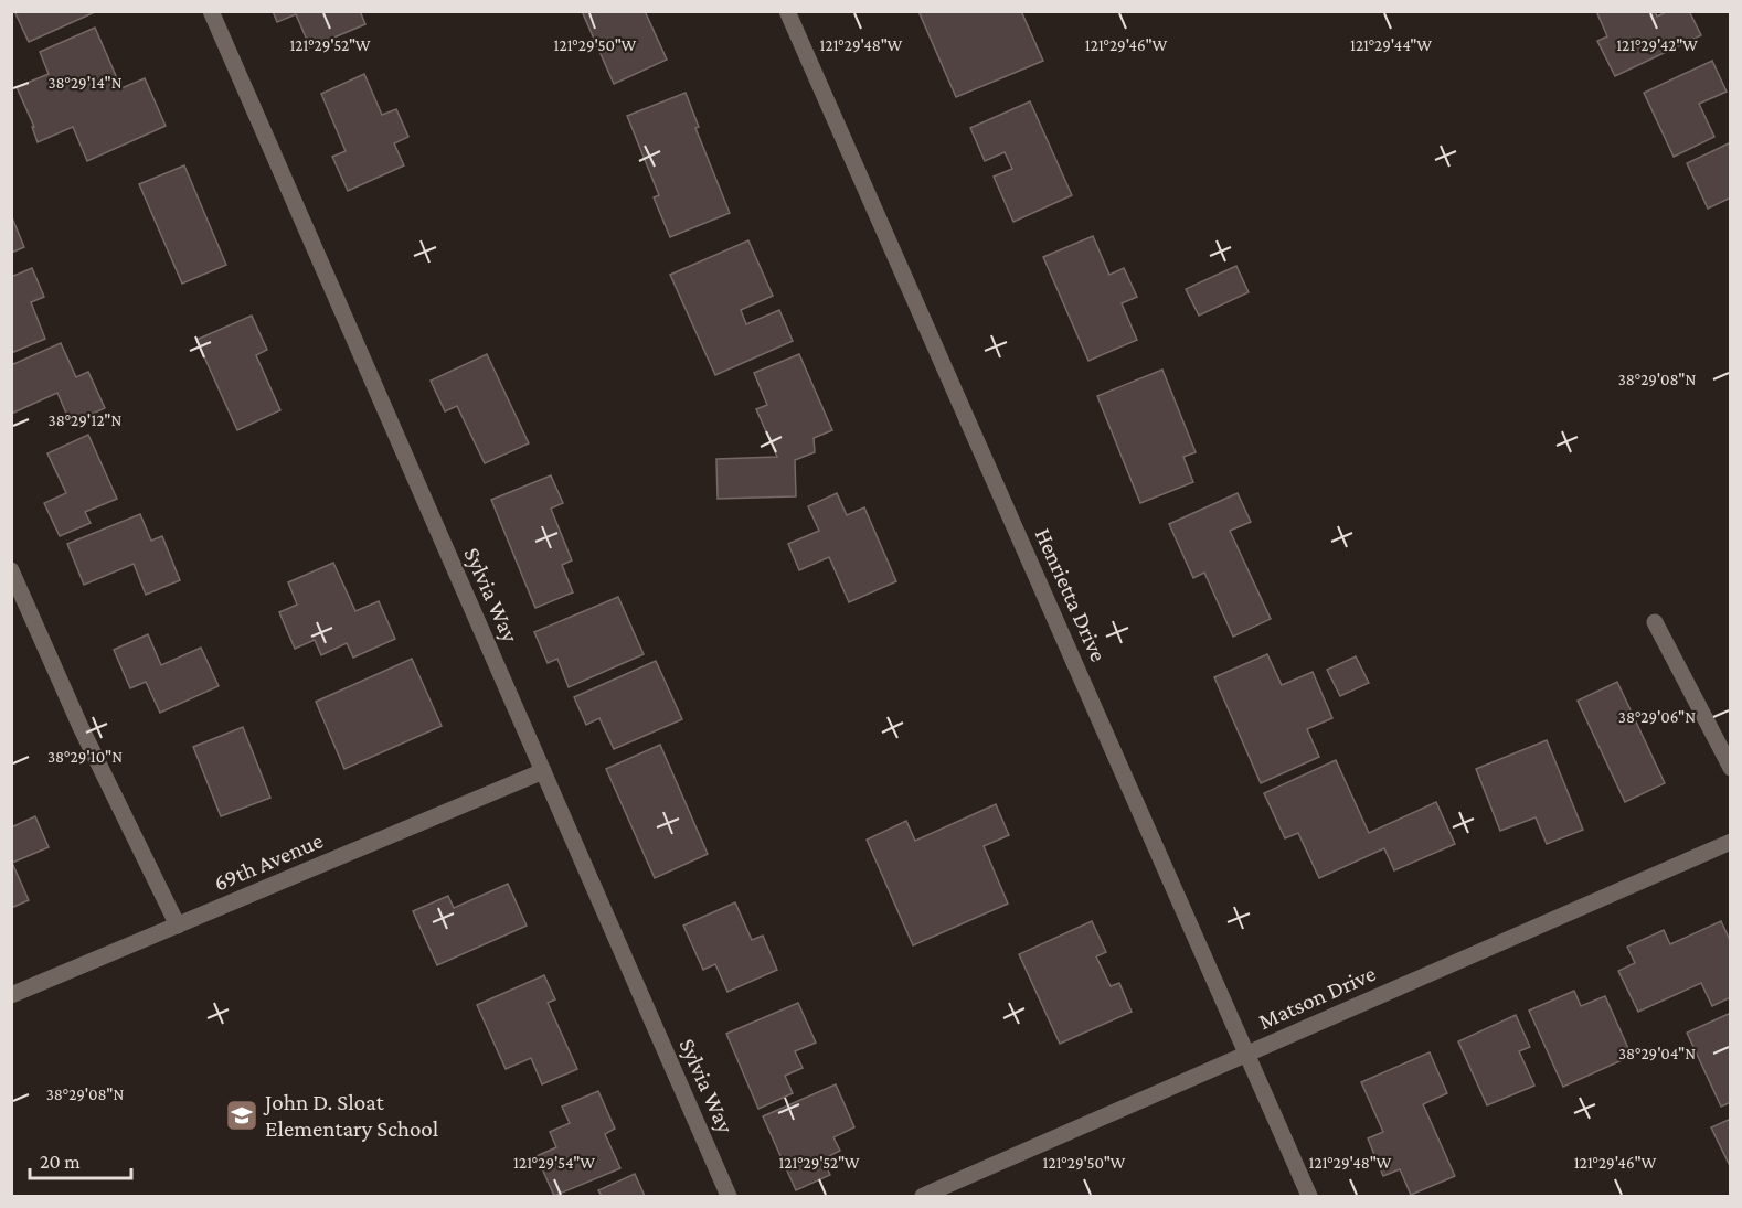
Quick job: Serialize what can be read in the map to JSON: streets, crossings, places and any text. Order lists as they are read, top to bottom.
{
  "streets": {
    "street": [
      "Sylvia Way",
      "Henrietta Drive",
      "69th Avenue",
      "Matson Drive"
    ]
  },
  "crossings": [
    ["Sylvia Way", "69th Avenue"],
    ["Henrietta Drive", "Matson Drive"]
  ],
  "places": {
    "school or university": ["John D. Sloat Elementary School"]
  },
  "scale_bar": "20 m",
  "coordinates": [
    "121°29'52\"W",
    "121°29'50\"W",
    "121°29'48\"W",
    "121°29'46\"W",
    "121°29'44\"W",
    "121°29'42\"W",
    "38°29'14\"N",
    "38°29'08\"N",
    "38°29'12\"N",
    "38°29'06\"N",
    "38°29'10\"N",
    "38°29'04\"N",
    "121°29'54\"W"
  ]
}
